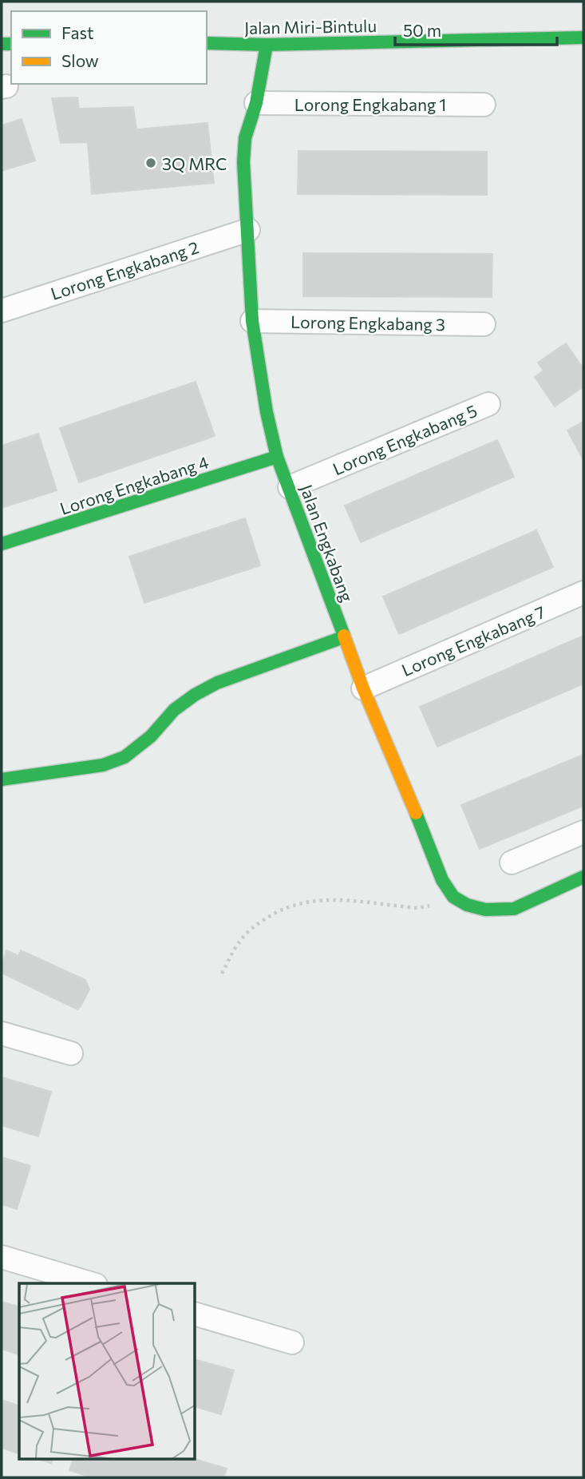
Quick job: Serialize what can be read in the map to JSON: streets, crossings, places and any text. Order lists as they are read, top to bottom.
{
  "streets": {
    "main road": ["Jalan Miri-Bintulu", "Lorong Engkabang 4", "Jalan Engkabang"],
    "street": [
      "Lorong Engkabang 1",
      "Lorong Engkabang 2",
      "Lorong Engkabang 3",
      "Lorong Engkabang 5",
      "Lorong Engkabang 7"
    ]
  },
  "crossings": [
    ["Jalan Miri-Bintulu", "Jalan Engkabang"],
    ["Lorong Engkabang 1", "Jalan Engkabang"],
    ["Lorong Engkabang 2", "Jalan Engkabang"],
    ["Lorong Engkabang 3", "Jalan Engkabang"],
    ["Lorong Engkabang 5", "Jalan Engkabang"],
    ["Lorong Engkabang 4", "Jalan Engkabang"],
    ["Jalan Engkabang", "Lorong Engkabang 7"]
  ],
  "places": ["3Q MRC"],
  "legend": ["Fast", "Slow"],
  "scale_bar": "50 m"
}
